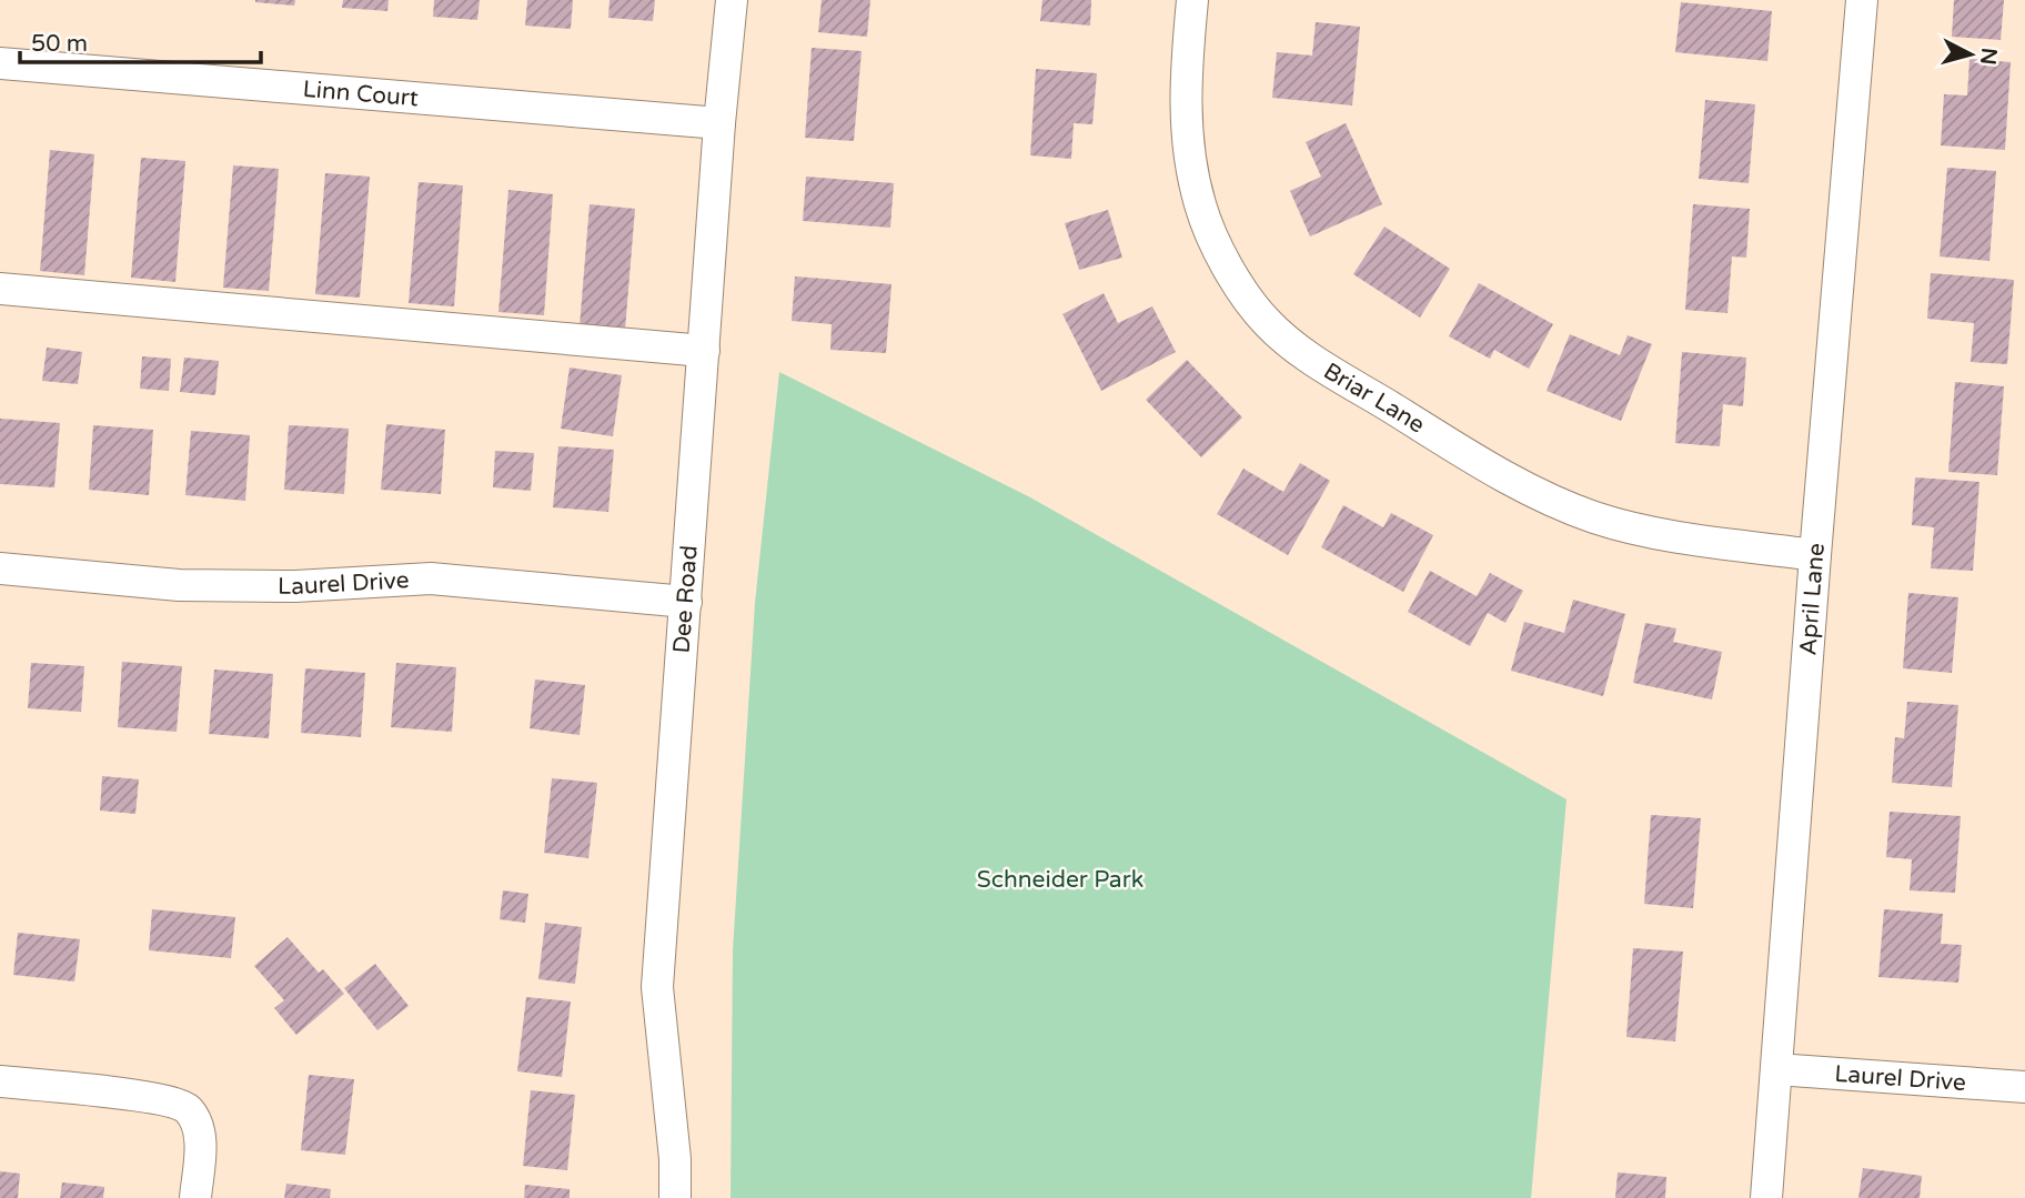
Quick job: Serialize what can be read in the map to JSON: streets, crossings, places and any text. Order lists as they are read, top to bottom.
{
  "streets": {
    "street": [
      "Linn Court",
      "Briar Lane",
      "Laurel Drive",
      "April Lane",
      "Dee Road"
    ]
  },
  "crossings": [
    ["Linn Court", "Dee Road"],
    ["Briar Lane", "April Lane"],
    ["Laurel Drive", "April Lane"],
    ["Laurel Drive", "Dee Road"]
  ],
  "parks": ["Schneider Park"],
  "scale_bar": "50 m",
  "north": "right"
}
